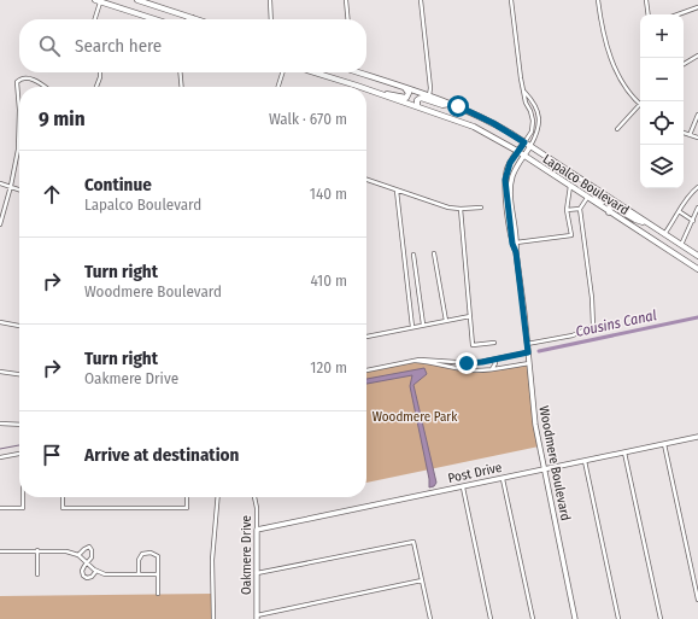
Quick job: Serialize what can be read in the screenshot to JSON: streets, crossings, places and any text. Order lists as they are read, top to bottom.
{
  "streets": {
    "main road": ["Lapalco Boulevard"],
    "street": ["Woodmere Boulevard", "Post Drive", "Oakmere Drive"]
  },
  "crossings": [
    ["Lapalco Boulevard", "Woodmere Boulevard"],
    ["Woodmere Boulevard", "Post Drive"],
    ["Post Drive", "Oakmere Drive"]
  ],
  "water": ["Cousins Canal"],
  "parks": ["Woodmere Park"],
  "page": {
    "map_buttons": ["+", "−"],
    "search": "Search here",
    "heading": ["9 min", "Walk · 670 m"],
    "list": [
      ["Continue", "Lapalco Boulevard", "140 m"],
      ["Turn right", "Woodmere Boulevard", "410 m"],
      ["Turn right", "Oakmere Drive", "120 m"],
      "Arrive at destination"
    ]
  }
}
